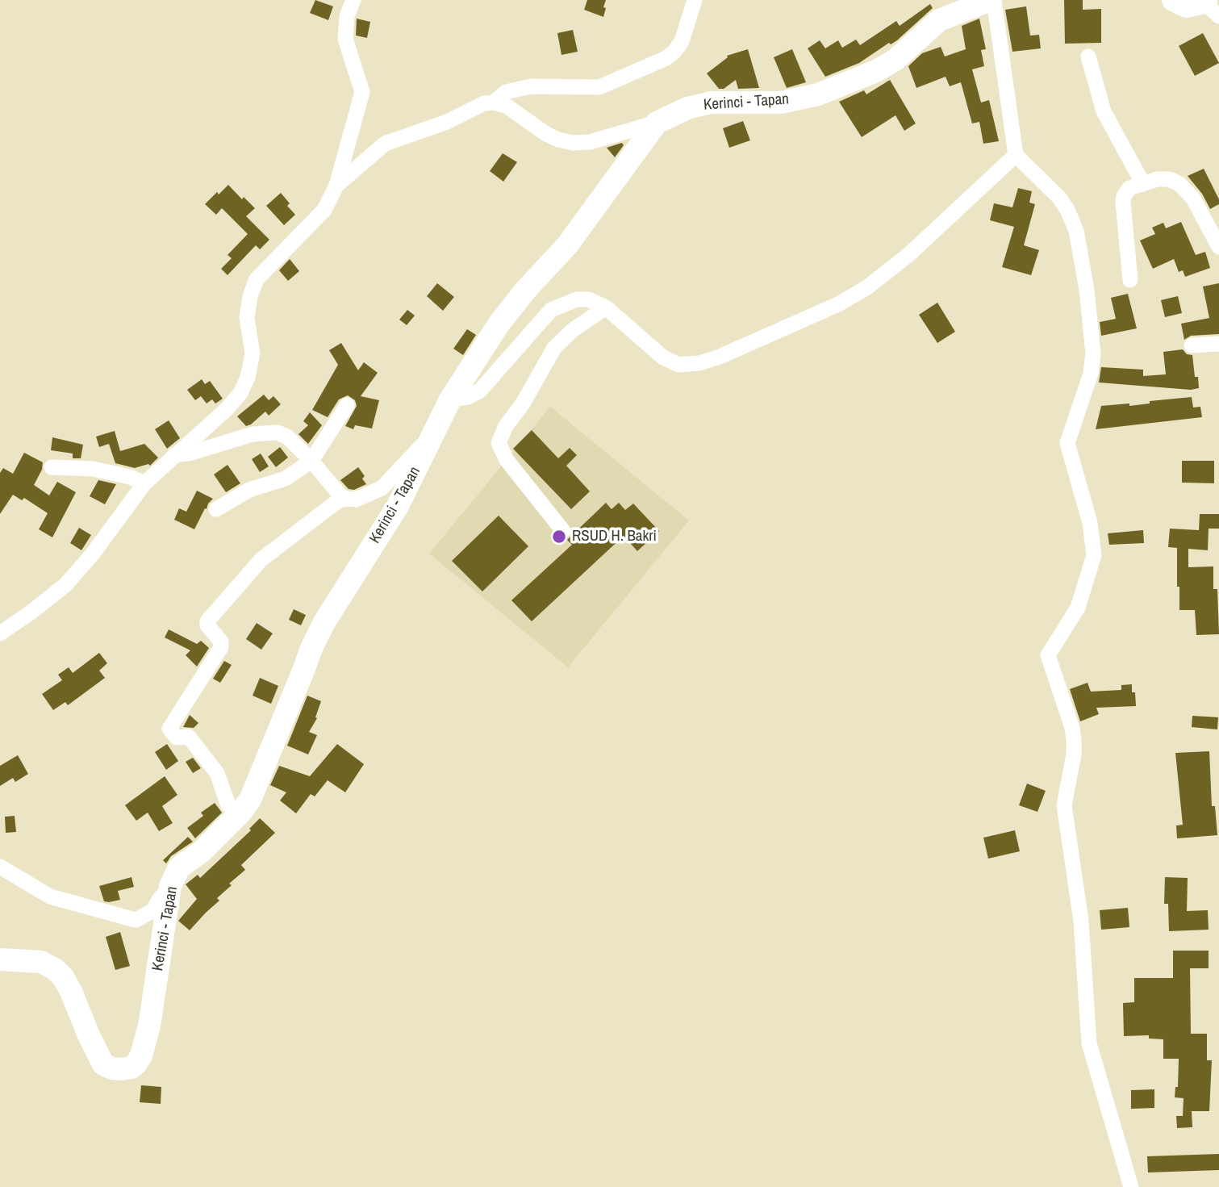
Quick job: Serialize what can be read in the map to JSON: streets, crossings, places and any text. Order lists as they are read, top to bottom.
{
  "streets": {
    "highway": ["Kerinci - Tapan"]
  },
  "places": ["RSUD H. Bakri"]
}
